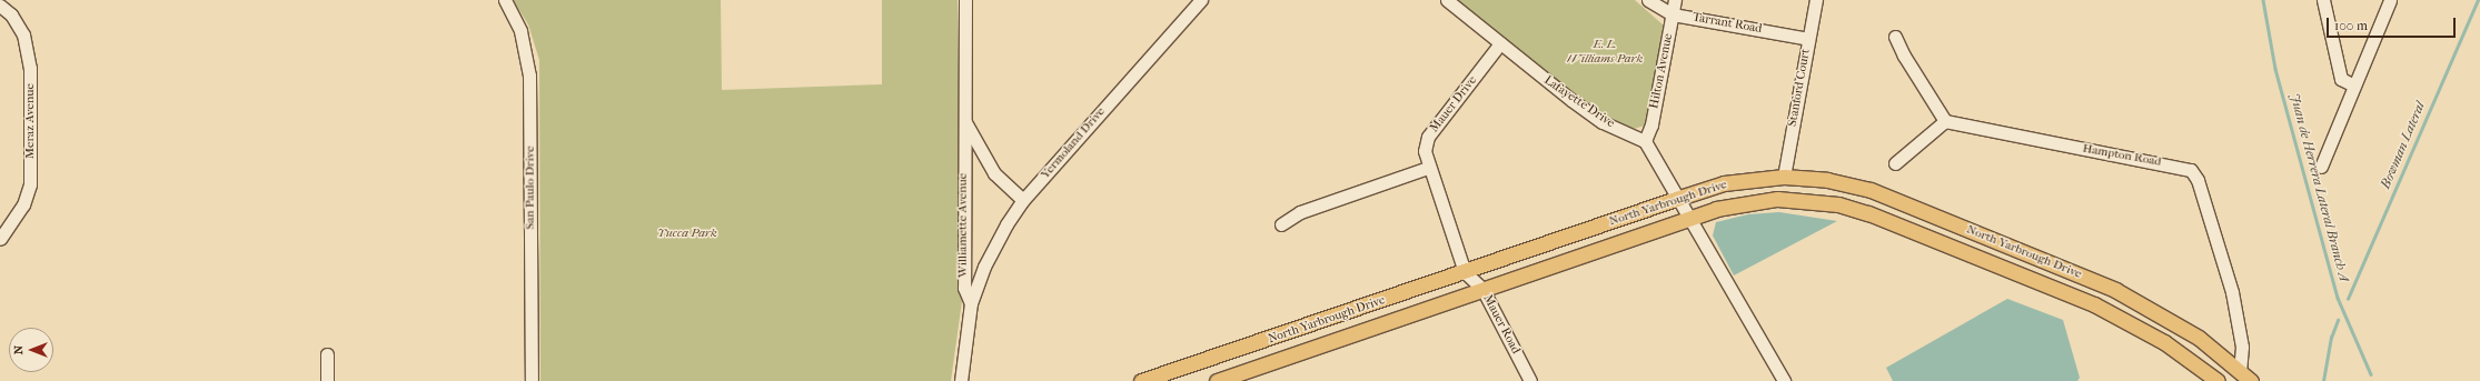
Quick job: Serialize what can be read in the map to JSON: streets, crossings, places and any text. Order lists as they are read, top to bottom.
{
  "streets": {
    "main road": ["North Yarbrough Drive"],
    "street": [
      "Tarrant Road",
      "Hilton Avenue",
      "Stanford Court",
      "Lafayette Drive",
      "Mauer Drive",
      "Meraz Avenue",
      "Yermoland Drive",
      "Hampton Road",
      "San Paulo Drive",
      "Williamette Avenue",
      "Mauer Road"
    ]
  },
  "crossings": [
    ["Tarrant Road", "Hilton Avenue"],
    ["Tarrant Road", "Stanford Court"],
    ["Hilton Avenue", "Lafayette Drive"],
    ["Stanford Court", "North Yarbrough Drive"],
    ["Lafayette Drive", "Mauer Drive"],
    ["Mauer Drive", "North Yarbrough Drive"],
    ["Mauer Drive", "Mauer Road"],
    ["Yermoland Drive", "Williamette Avenue"],
    ["Hampton Road", "North Yarbrough Drive"],
    ["North Yarbrough Drive", "Mauer Road"]
  ],
  "water": ["Bowman Lateral", "Juan de Herrera Lateral Branch A"],
  "parks": ["E. L. Williams Park", "Yucca Park"],
  "scale_bar": "100 m",
  "north": "left"
}
